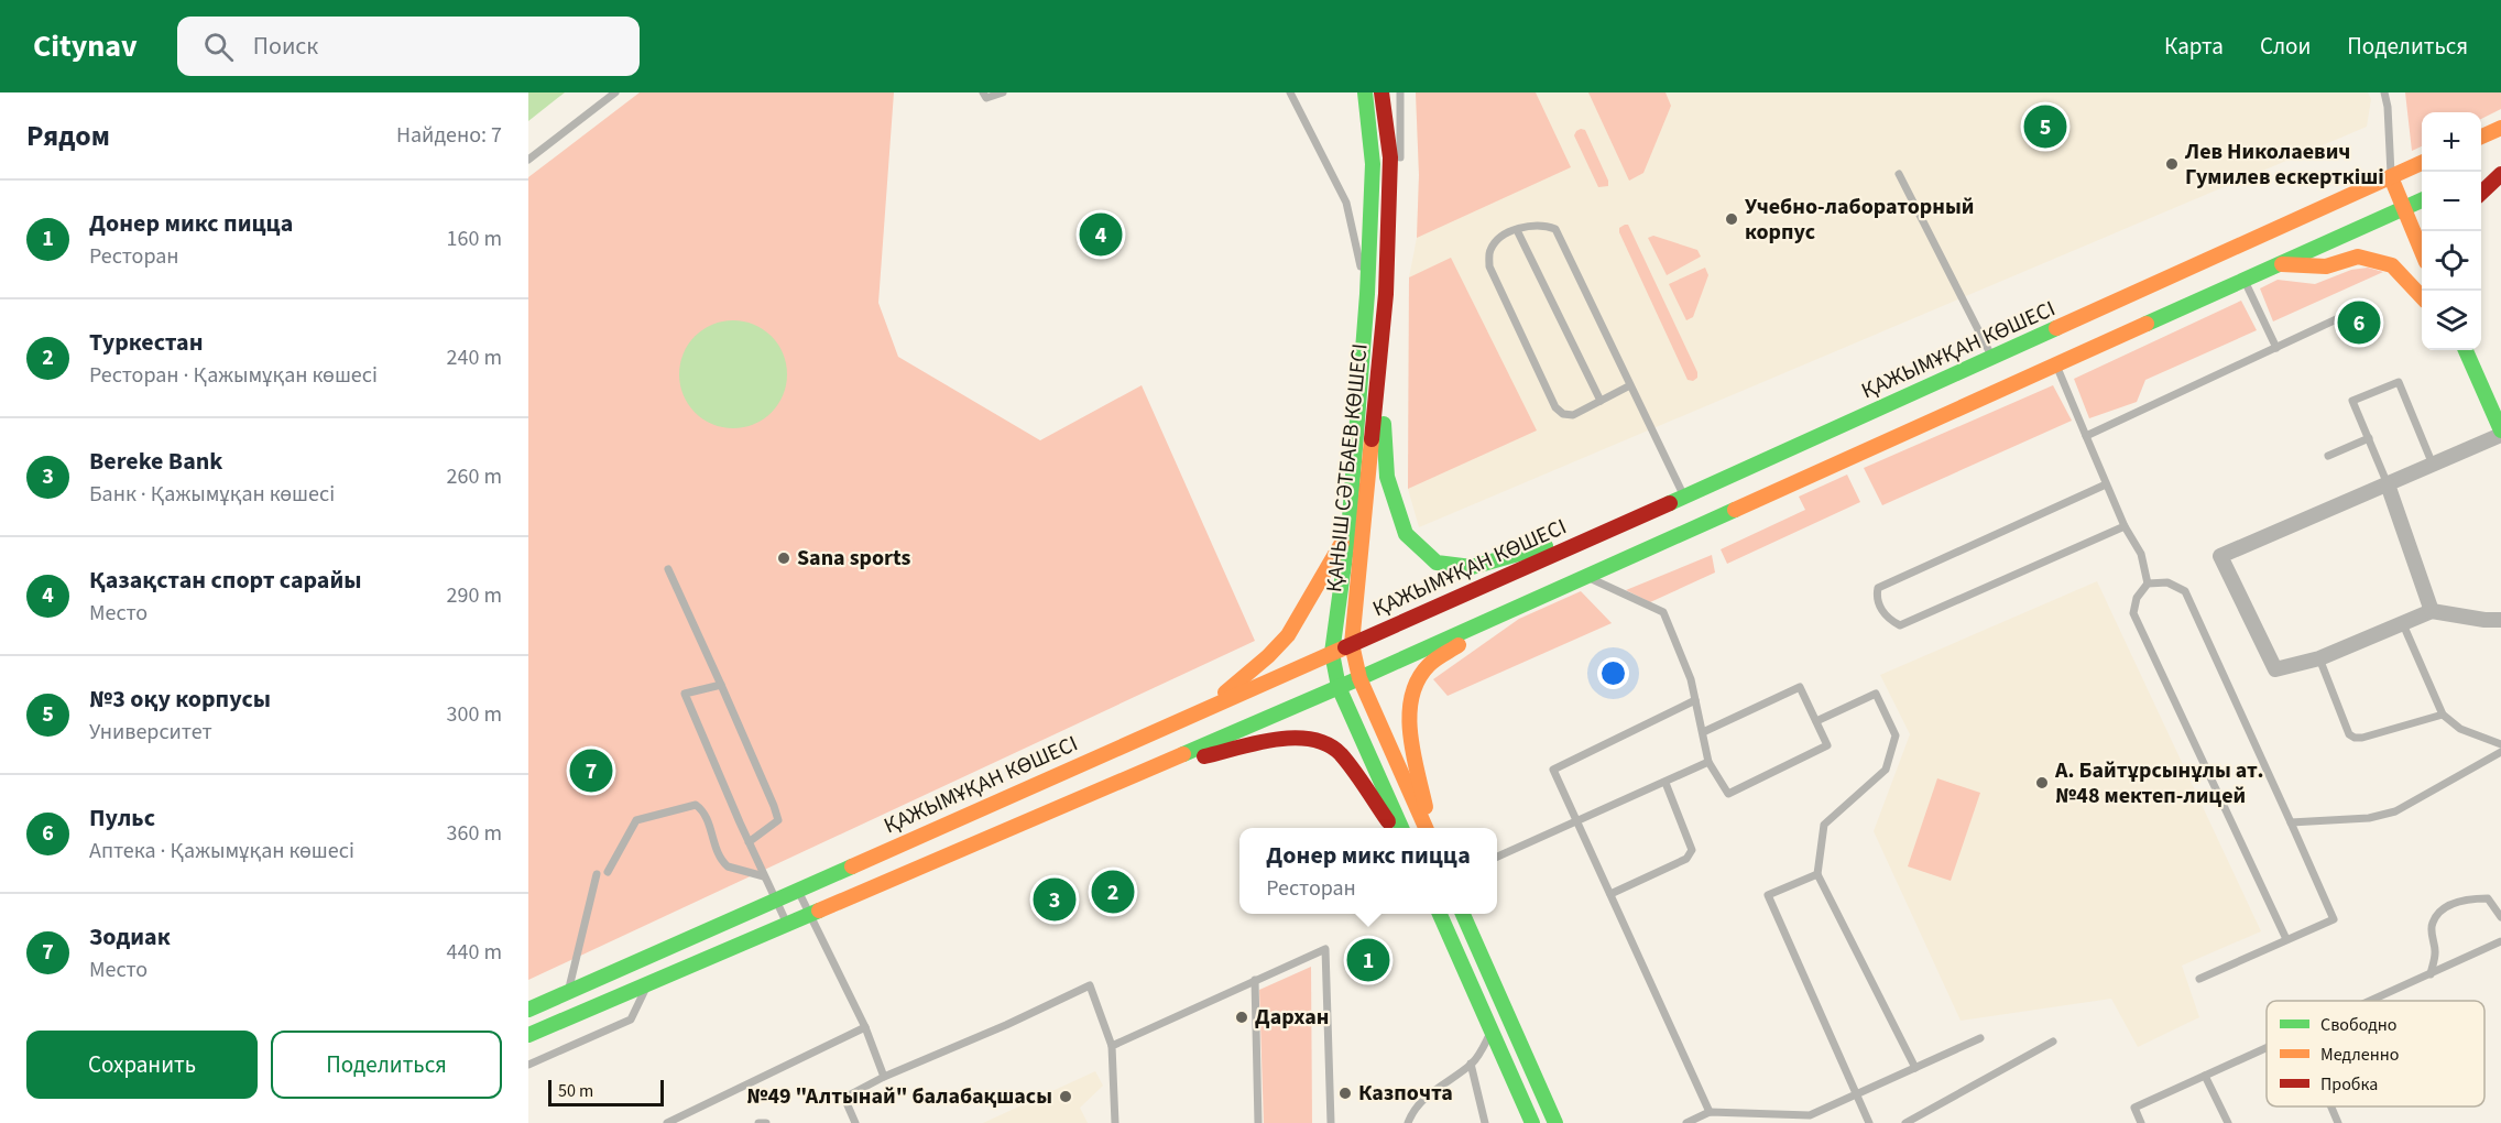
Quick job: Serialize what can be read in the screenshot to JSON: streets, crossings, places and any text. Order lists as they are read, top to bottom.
{
  "streets": {
    "main road": ["ҚАЖЫМҰҚАН КӨШЕСІ", "ҚАНЫШ СӘТБАЕВ КӨШЕСІ"]
  },
  "crossings": [
    ["ҚАЖЫМҰҚАН КӨШЕСІ", "ҚАНЫШ СӘТБАЕВ КӨШЕСІ"]
  ],
  "places": [
    "Лев Николаевич Гумилев ескерткіші",
    "Учебно-лабораторный корпус",
    "Sana sports",
    "А. Байтұрсынұлы ат. №48 мектеп-лицей",
    "Дархан",
    "Казпочта",
    "№49 \"Алтынай\" балабақшасы"
  ],
  "legend": ["Свободно", "Медленно", "Пробка"],
  "scale_bar": "50 m",
  "page": {
    "header": "Citynav",
    "search": "Поиск",
    "nav": ["Карта", "Слои", "Поделиться"],
    "heading": ["Рядом", "Найдено: 7"],
    "pins": [
      "5",
      "4",
      "6",
      "7",
      "2",
      "3",
      "1"
    ],
    "map_buttons": ["+", "−"],
    "list": [
      {
        "mark": "1",
        "name": "Донер микс пицца",
        "note": "Ресторан",
        "value": "160 m"
      },
      {
        "mark": "2",
        "name": "Туркестан",
        "note": "Ресторан · Қажымұқан көшесі",
        "value": "240 m"
      },
      {
        "mark": "3",
        "name": "Bereke Bank",
        "note": "Банк · Қажымұқан көшесі",
        "value": "260 m"
      },
      {
        "mark": "4",
        "name": "Қазақстан спорт сарайы",
        "note": "Место",
        "value": "290 m"
      },
      {
        "mark": "5",
        "name": "№3 оқу корпусы",
        "note": "Университет",
        "value": "300 m"
      },
      {
        "mark": "6",
        "name": "Пульс",
        "note": "Аптека · Қажымұқан көшесі",
        "value": "360 m"
      },
      {
        "mark": "7",
        "name": "Зодиак",
        "note": "Место",
        "value": "440 m"
      }
    ],
    "popup": ["Донер микс пицца", "Ресторан"],
    "buttons": ["Сохранить", "Поделиться"],
    "scale": "50 m"
  }
}
